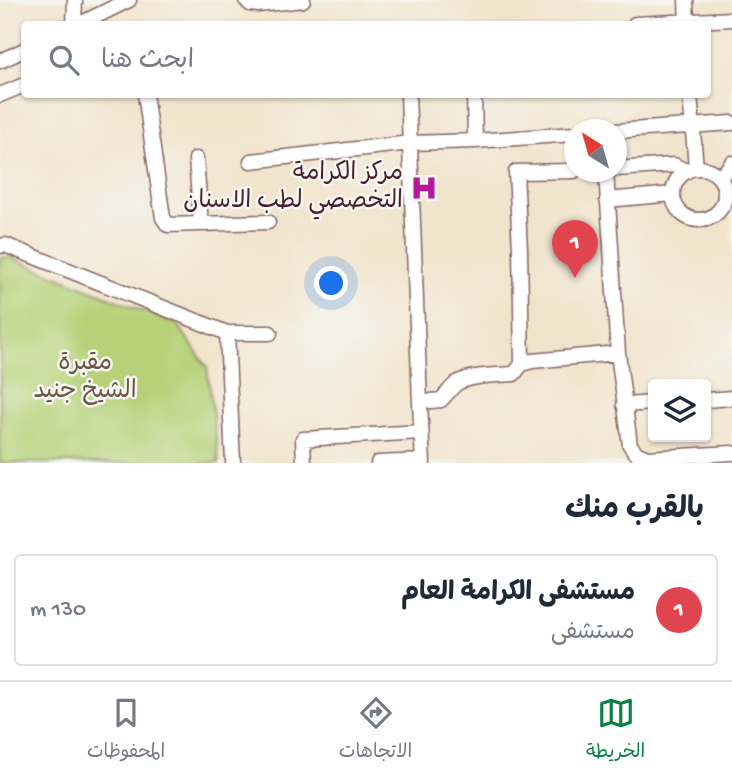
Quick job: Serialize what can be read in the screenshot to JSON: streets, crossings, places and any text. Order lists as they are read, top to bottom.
{
  "parks": ["مقبرة الشيخ جنيد"],
  "places": {
    "hospital": ["مركز الكرامة التخصصي لطب الاسنان"]
  },
  "north": "top left",
  "page": {
    "search": "ابحث هنا",
    "pins": "1",
    "heading": "بالقرب منك",
    "list": [
      {
        "mark": "1",
        "name": "مستشفى الكرامة العام",
        "note": "مستشفى",
        "value": "130 m"
      }
    ],
    "nav": ["الخريطة", "الاتجاهات", "المحفوظات"]
  }
}
